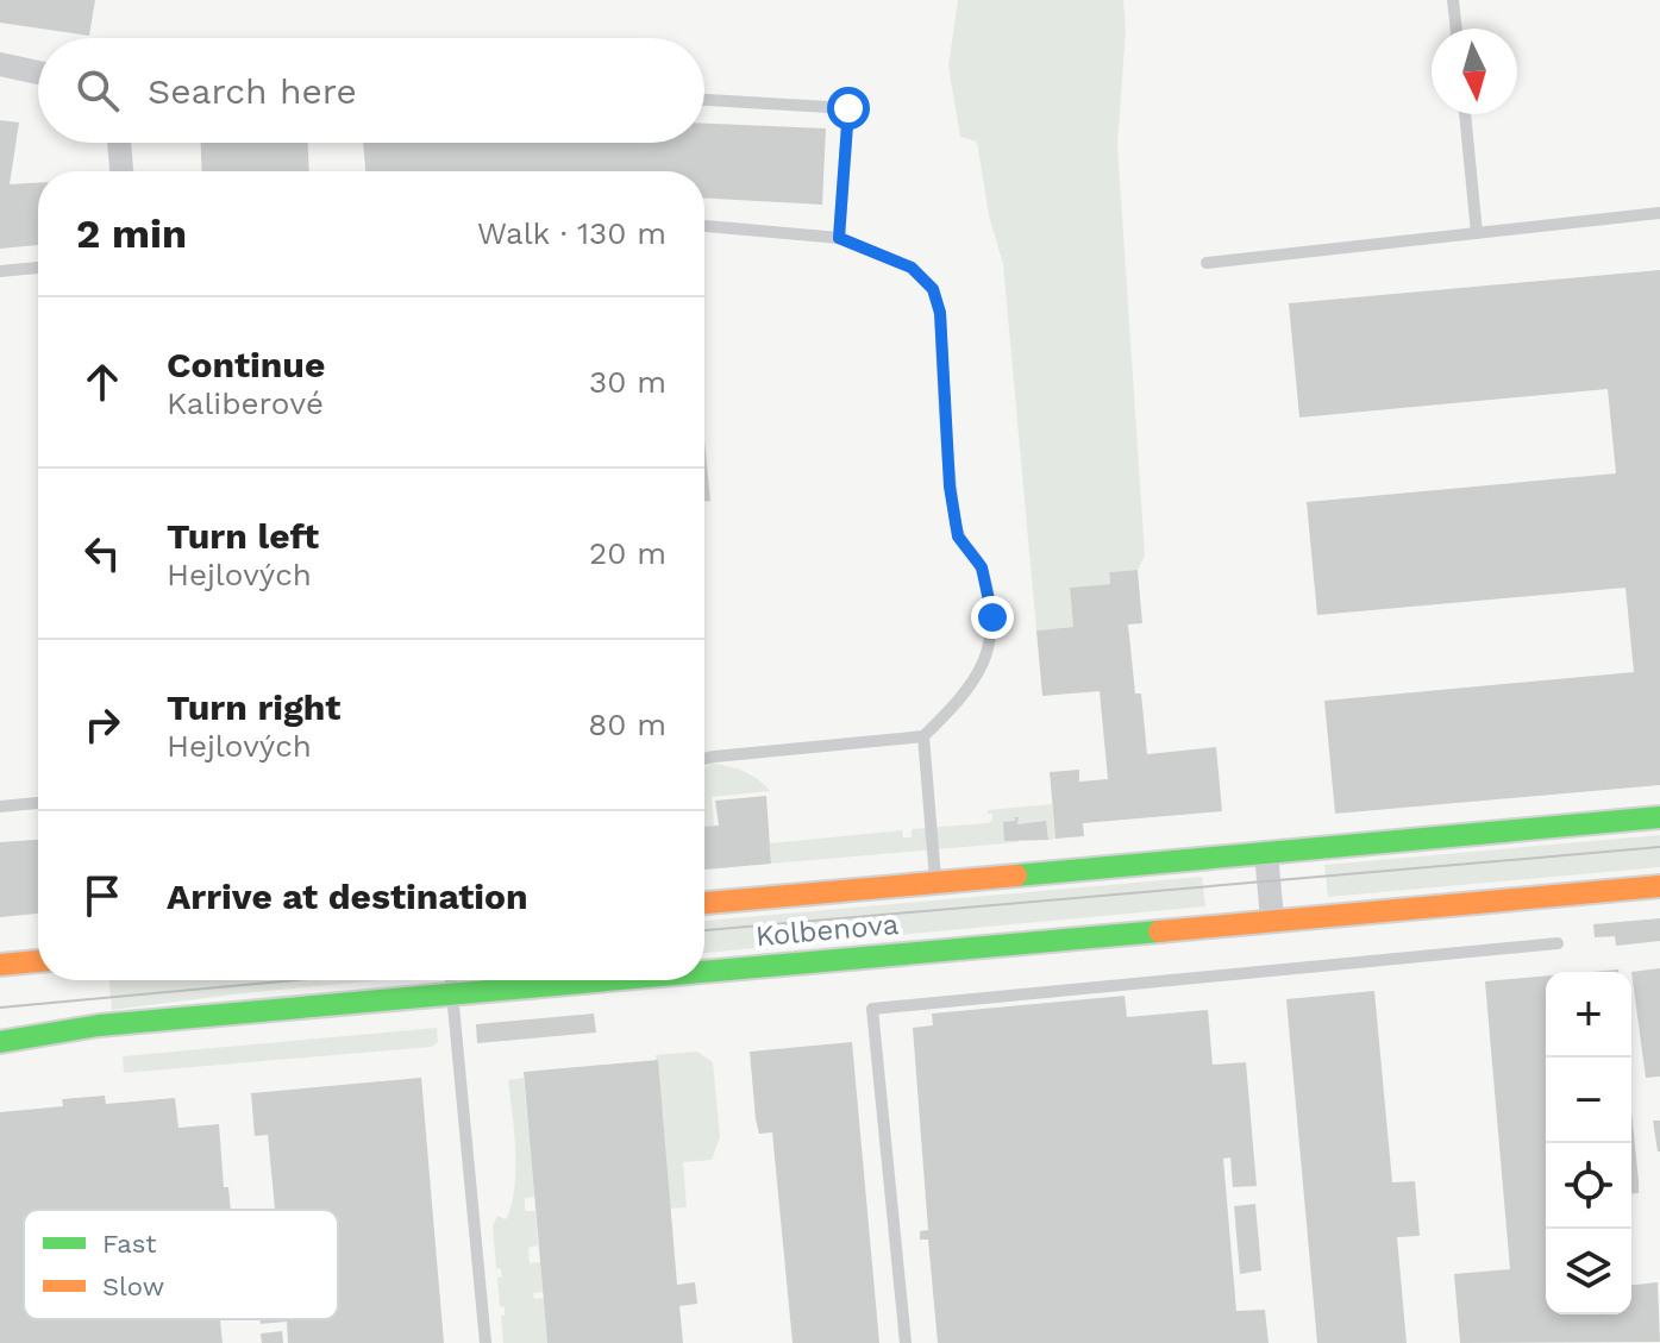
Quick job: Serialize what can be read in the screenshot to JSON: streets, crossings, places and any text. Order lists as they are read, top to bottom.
{
  "streets": {
    "main road": ["Kolbenova"]
  },
  "legend": ["Fast", "Slow"],
  "north": "bottom",
  "page": {
    "search": "Search here",
    "heading": ["2 min", "Walk · 130 m"],
    "list": [
      ["Continue", "Kaliberové", "30 m"],
      ["Turn left", "Hejlových", "20 m"],
      ["Turn right", "Hejlových", "80 m"],
      "Arrive at destination"
    ],
    "map_buttons": ["+", "−"]
  }
}
